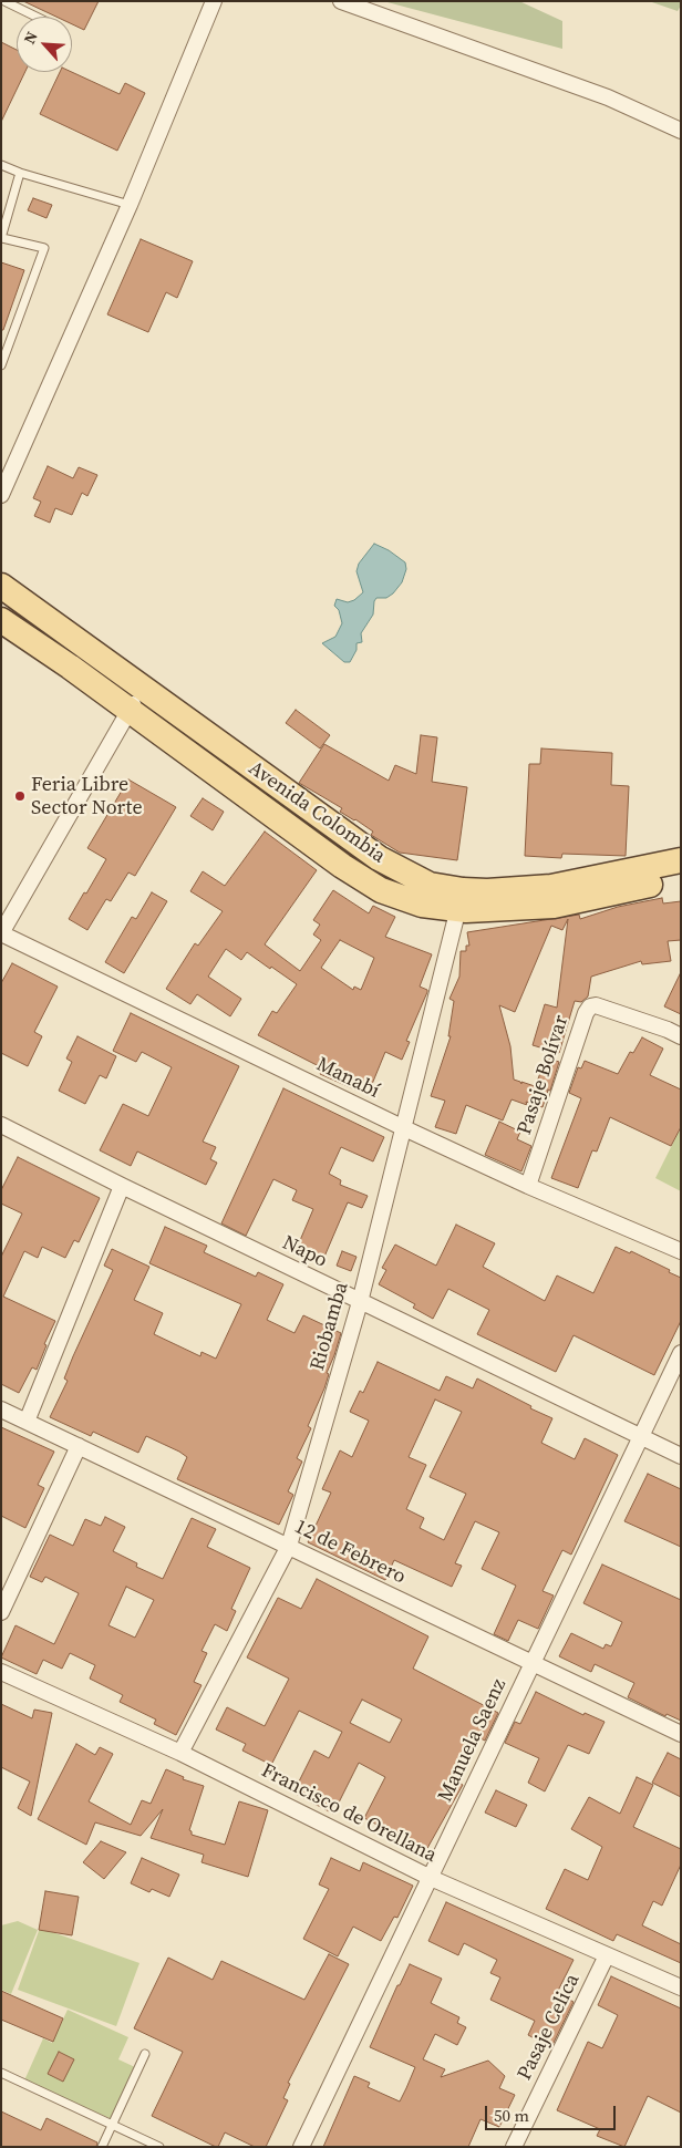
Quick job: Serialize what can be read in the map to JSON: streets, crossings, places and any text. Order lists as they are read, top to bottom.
{
  "streets": {
    "main road": ["Avenida Colombia"],
    "street": [
      "Pasaje Bolívar",
      "Manabí",
      "Napo",
      "Riobamba",
      "12 de Febrero",
      "Manuela Saenz",
      "Francisco de Orellana",
      "Pasaje Celica"
    ]
  },
  "crossings": [
    ["Avenida Colombia", "Riobamba"],
    ["Pasaje Bolívar", "Manabí"],
    ["Manabí", "Riobamba"],
    ["Napo", "Riobamba"],
    ["Napo", "Manuela Saenz"],
    ["Riobamba", "12 de Febrero"],
    ["Riobamba", "Francisco de Orellana"],
    ["12 de Febrero", "Manuela Saenz"],
    ["Manuela Saenz", "Francisco de Orellana"],
    ["Francisco de Orellana", "Pasaje Celica"]
  ],
  "places": ["Feria Libre Sector Norte"],
  "scale_bar": "50 m",
  "north": "top left"
}
